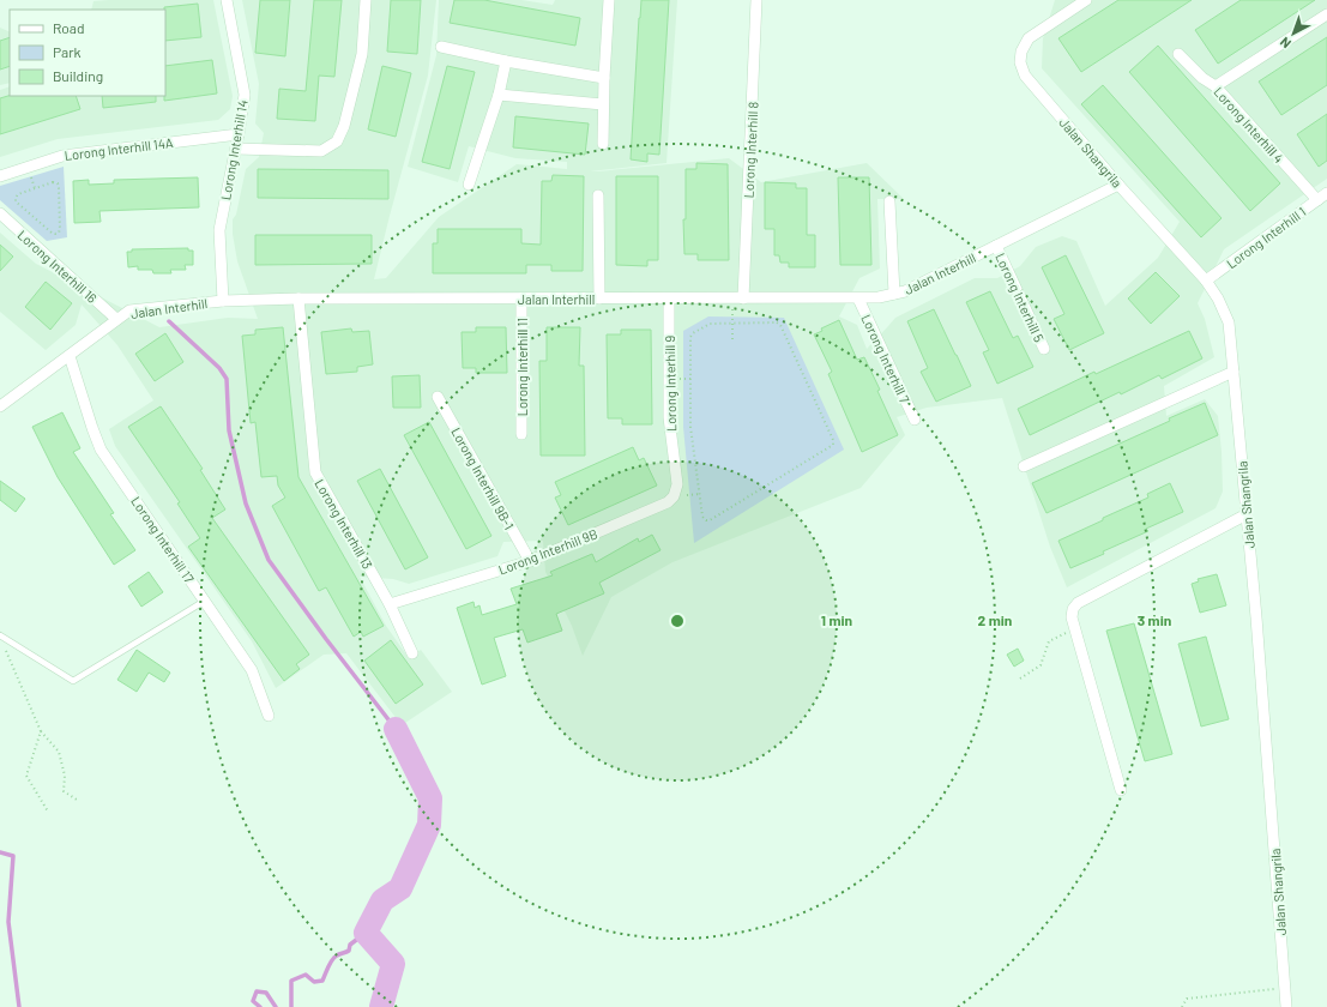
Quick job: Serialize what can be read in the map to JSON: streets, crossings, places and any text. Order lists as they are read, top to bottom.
{
  "streets": {
    "street": [
      "Lorong Interhill 4",
      "Lorong Interhill 14A",
      "Lorong Interhill 14",
      "Lorong Interhill 8",
      "Jalan Shangrila",
      "Lorong Interhill 1",
      "Lorong Interhill 16",
      "Jalan Interhill",
      "Lorong Interhill 5",
      "Lorong Interhill 7",
      "Lorong Interhill 11",
      "Lorong Interhill 9",
      "Lorong Interhill 9B-1",
      "Lorong Interhill 13",
      "Lorong Interhill 17",
      "Lorong Interhill 9B"
    ]
  },
  "crossings": [
    ["Lorong Interhill 4", "Lorong Interhill 1"],
    ["Lorong Interhill 14A", "Lorong Interhill 14"],
    ["Lorong Interhill 14", "Jalan Interhill"],
    ["Lorong Interhill 8", "Jalan Interhill"],
    ["Jalan Shangrila", "Lorong Interhill 1"],
    ["Jalan Shangrila", "Jalan Interhill"],
    ["Lorong Interhill 16", "Jalan Interhill"],
    ["Jalan Interhill", "Lorong Interhill 5"],
    ["Jalan Interhill", "Lorong Interhill 7"],
    ["Jalan Interhill", "Lorong Interhill 11"],
    ["Jalan Interhill", "Lorong Interhill 9"],
    ["Jalan Interhill", "Lorong Interhill 13"],
    ["Jalan Interhill", "Lorong Interhill 17"],
    ["Lorong Interhill 9", "Lorong Interhill 9B"],
    ["Lorong Interhill 9B-1", "Lorong Interhill 9B"],
    ["Lorong Interhill 13", "Lorong Interhill 9B"]
  ],
  "legend": ["Road", "Park", "Building"],
  "north": "bottom left",
  "rings": ["1 min", "2 min", "3 min"]
}
